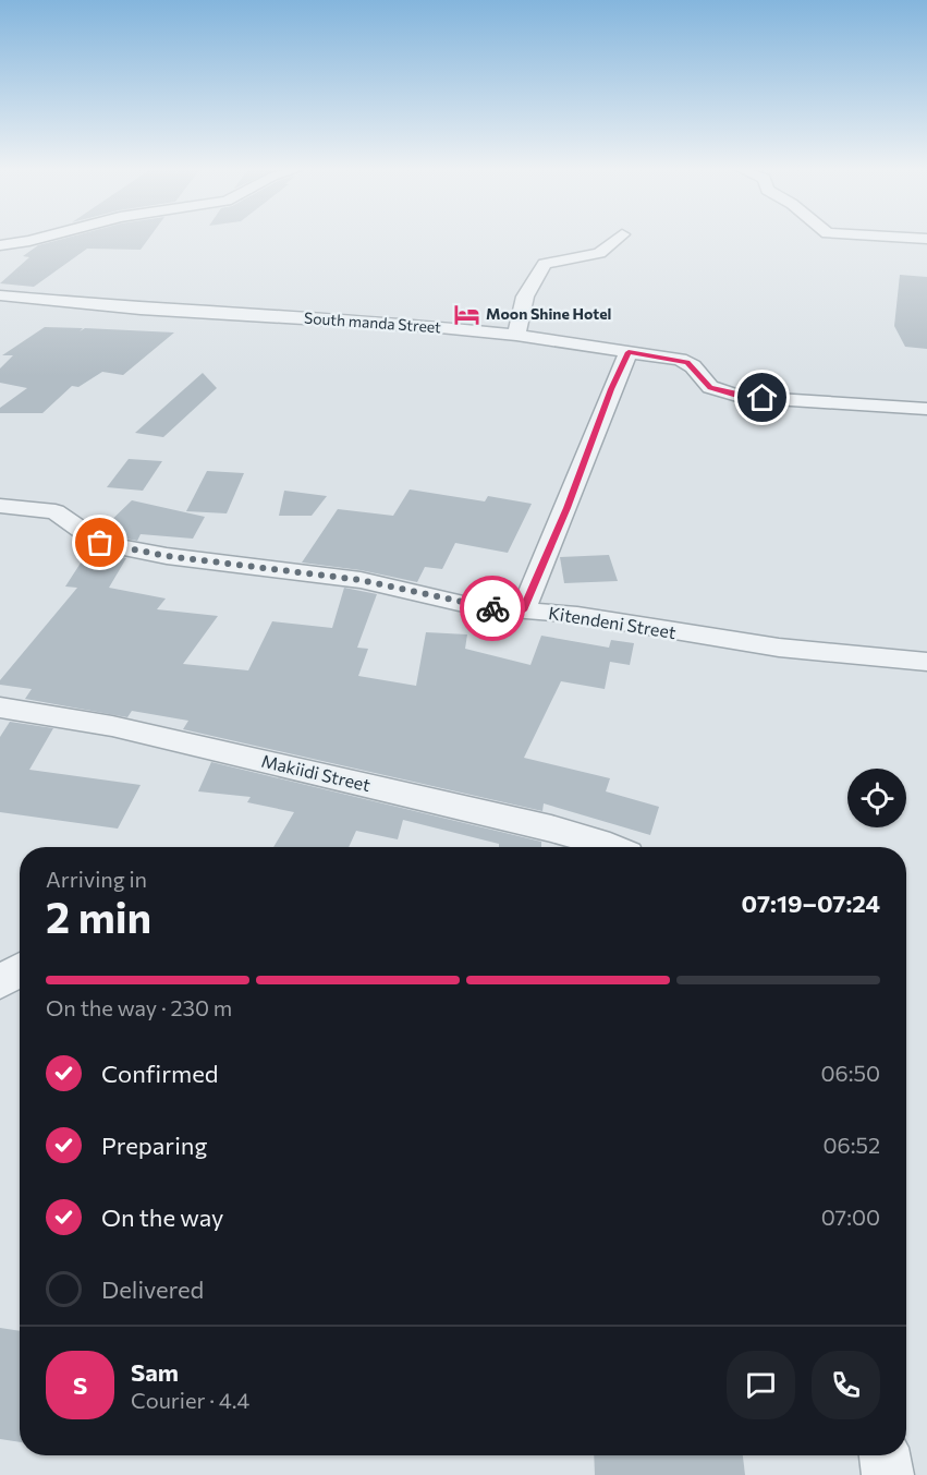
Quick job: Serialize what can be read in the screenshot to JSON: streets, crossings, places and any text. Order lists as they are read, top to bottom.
{
  "streets": {
    "street": ["South manda Street", "Kitendeni Street", "Makiidi Street"]
  },
  "places": {
    "hotel": ["Moon Shine Hotel"]
  },
  "page": {
    "heading": ["2 min", "Arriving in", "07:19–07:24"],
    "panel": ["Sam", "Courier · 4.4"],
    "bar": "On the way · 230 m",
    "list": [
      ["Confirmed", "06:50"],
      ["Preparing", "06:52"],
      ["On the way", "07:00"],
      "Delivered"
    ],
    "round": "S"
  }
}
